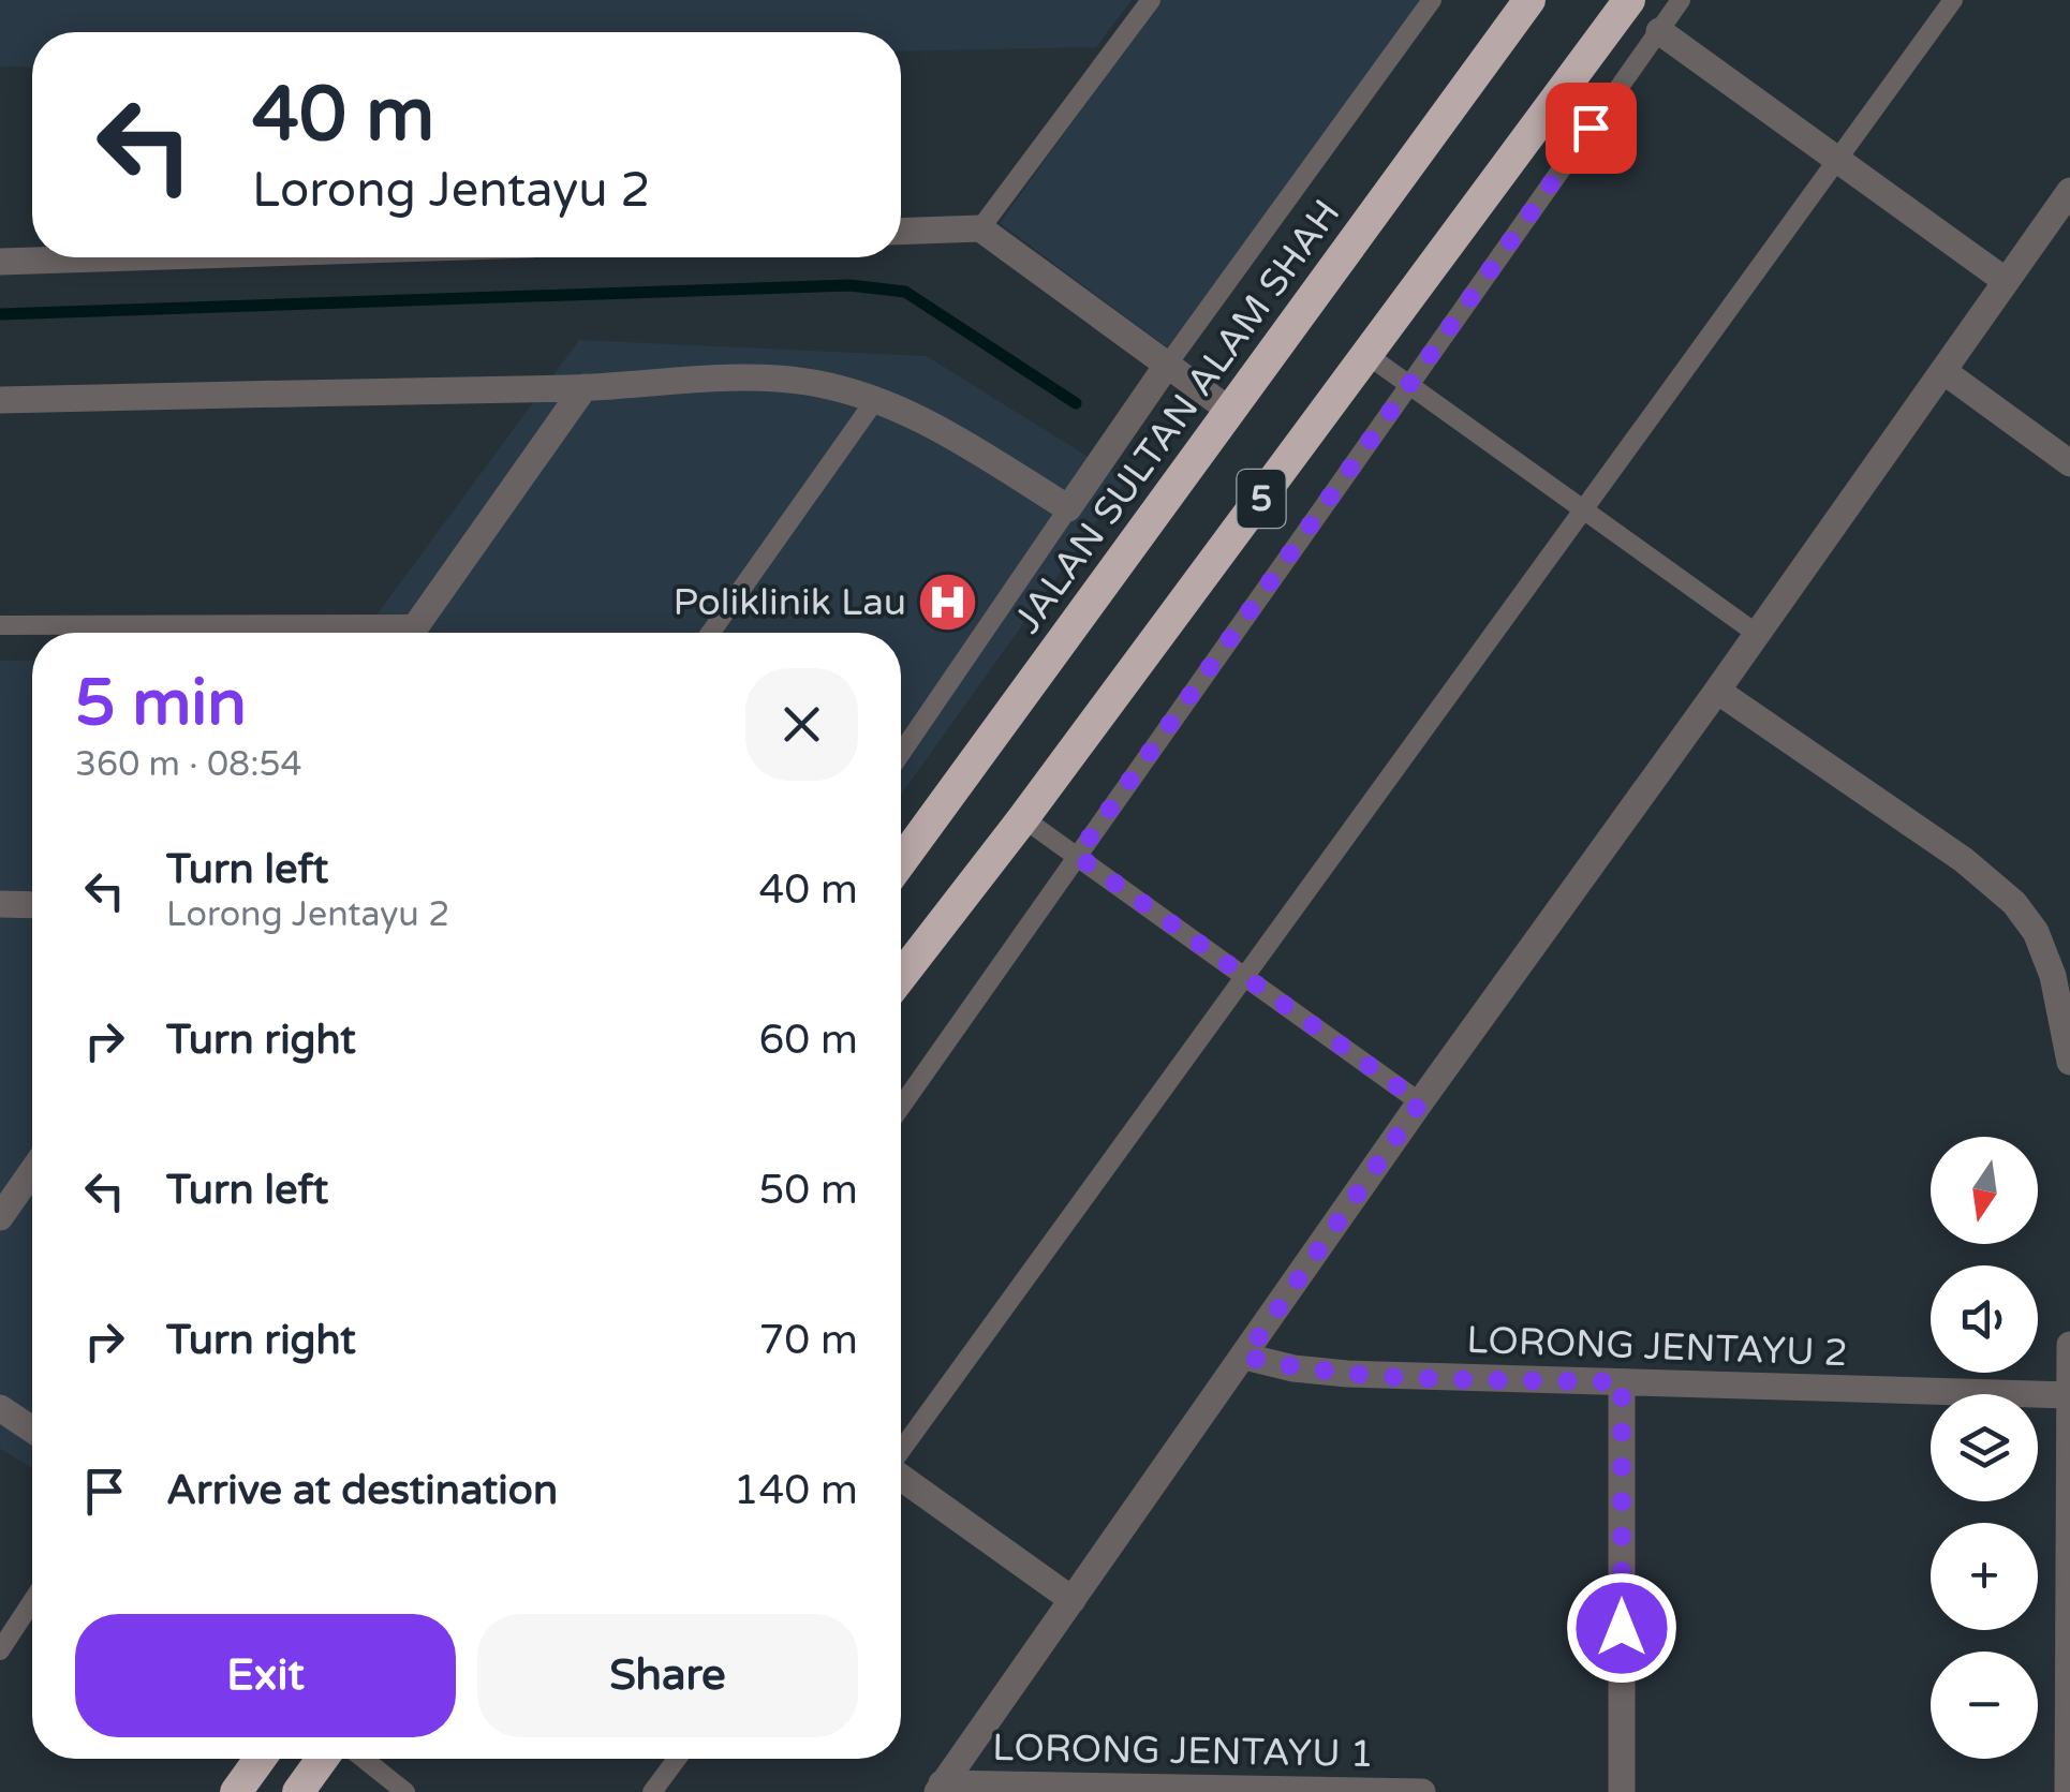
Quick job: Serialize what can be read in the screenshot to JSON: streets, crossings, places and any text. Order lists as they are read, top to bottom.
{
  "streets": {
    "highway": ["JALAN SULTAN ALAM SHAH", "5"],
    "street": ["LORONG JENTAYU 2", "LORONG JENTAYU 1"]
  },
  "places": {
    "hospital": ["Poliklinik Lau"]
  },
  "north": "bottom",
  "page": {
    "turn": ["40 m", "Lorong Jentayu 2"],
    "heading": ["5 min", "360 m · 08:54"],
    "list": [
      {
        "name": "Turn left",
        "note": "Lorong Jentayu 2",
        "value": "40 m"
      },
      {
        "name": "Turn right",
        "value": "60 m"
      },
      {
        "name": "Turn left",
        "value": "50 m"
      },
      {
        "name": "Turn right",
        "value": "70 m"
      },
      {
        "name": "Arrive at destination",
        "value": "140 m"
      }
    ],
    "map_buttons": ["+", "−"],
    "buttons": ["Exit", "Share"]
  }
}
